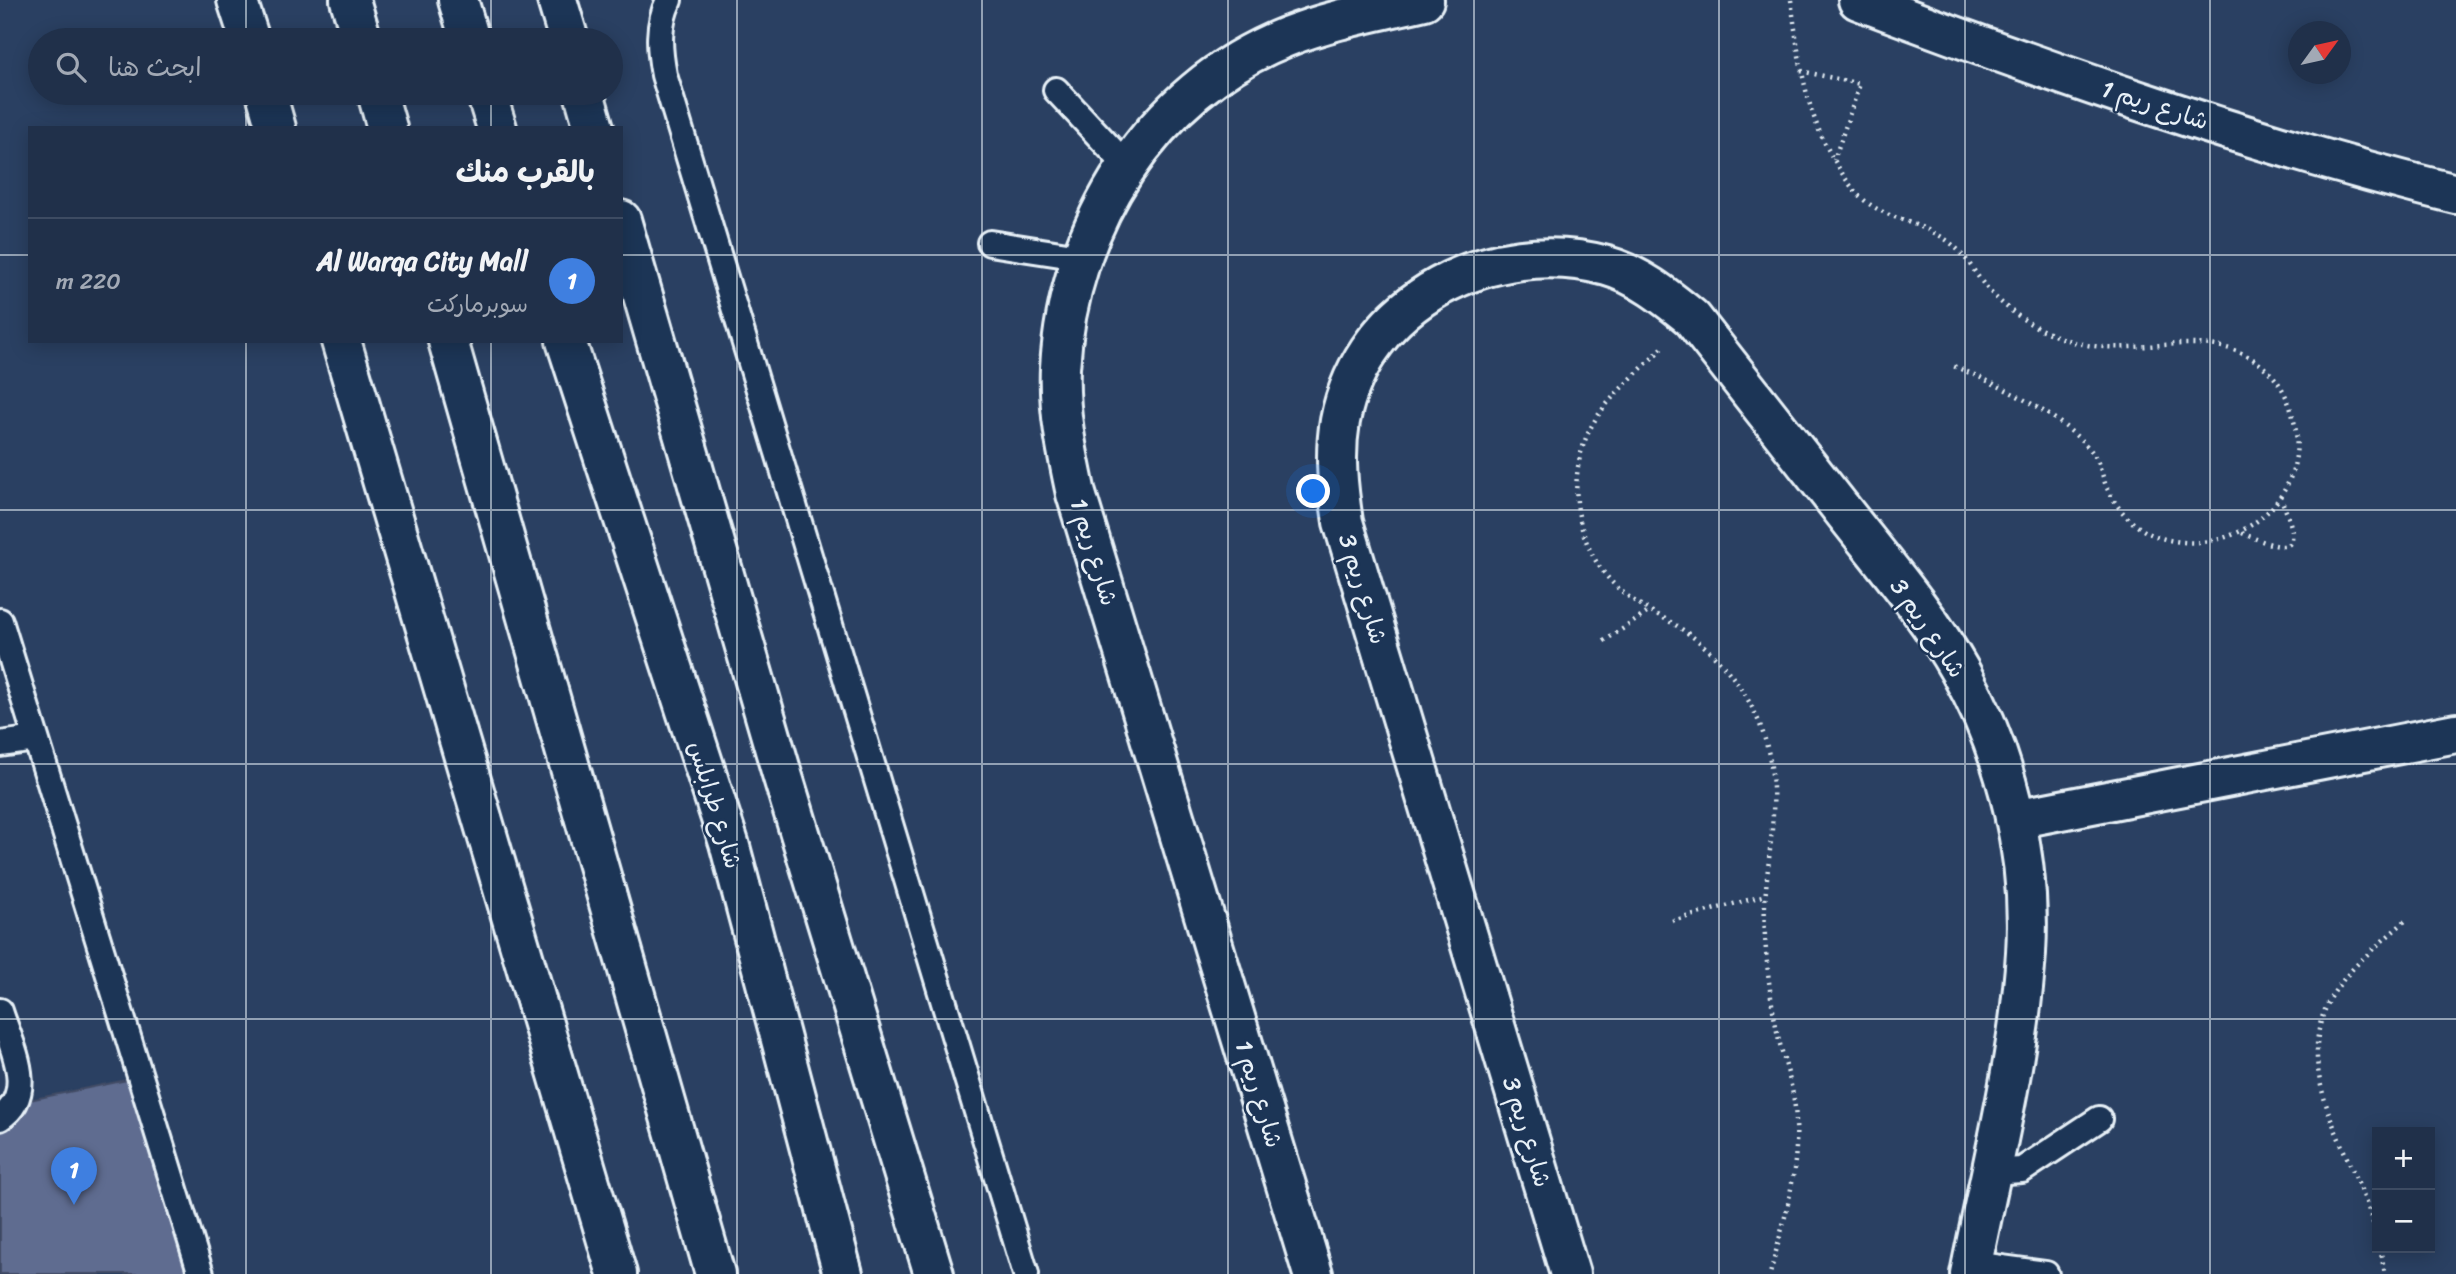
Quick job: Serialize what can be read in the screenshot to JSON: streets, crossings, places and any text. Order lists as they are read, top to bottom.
{
  "streets": {
    "main road": ["شارع ريم 1", "شارع ريم 3", "شارع طرابلس"]
  },
  "north": "top right",
  "page": {
    "search": "ابحث هنا",
    "heading": "بالقرب منك",
    "list": [
      {
        "mark": "1",
        "name": "Al Warqa City Mall",
        "note": "سوبرماركت",
        "value": "220 m"
      }
    ],
    "map_buttons": ["+", "−"],
    "pins": "1"
  }
}
